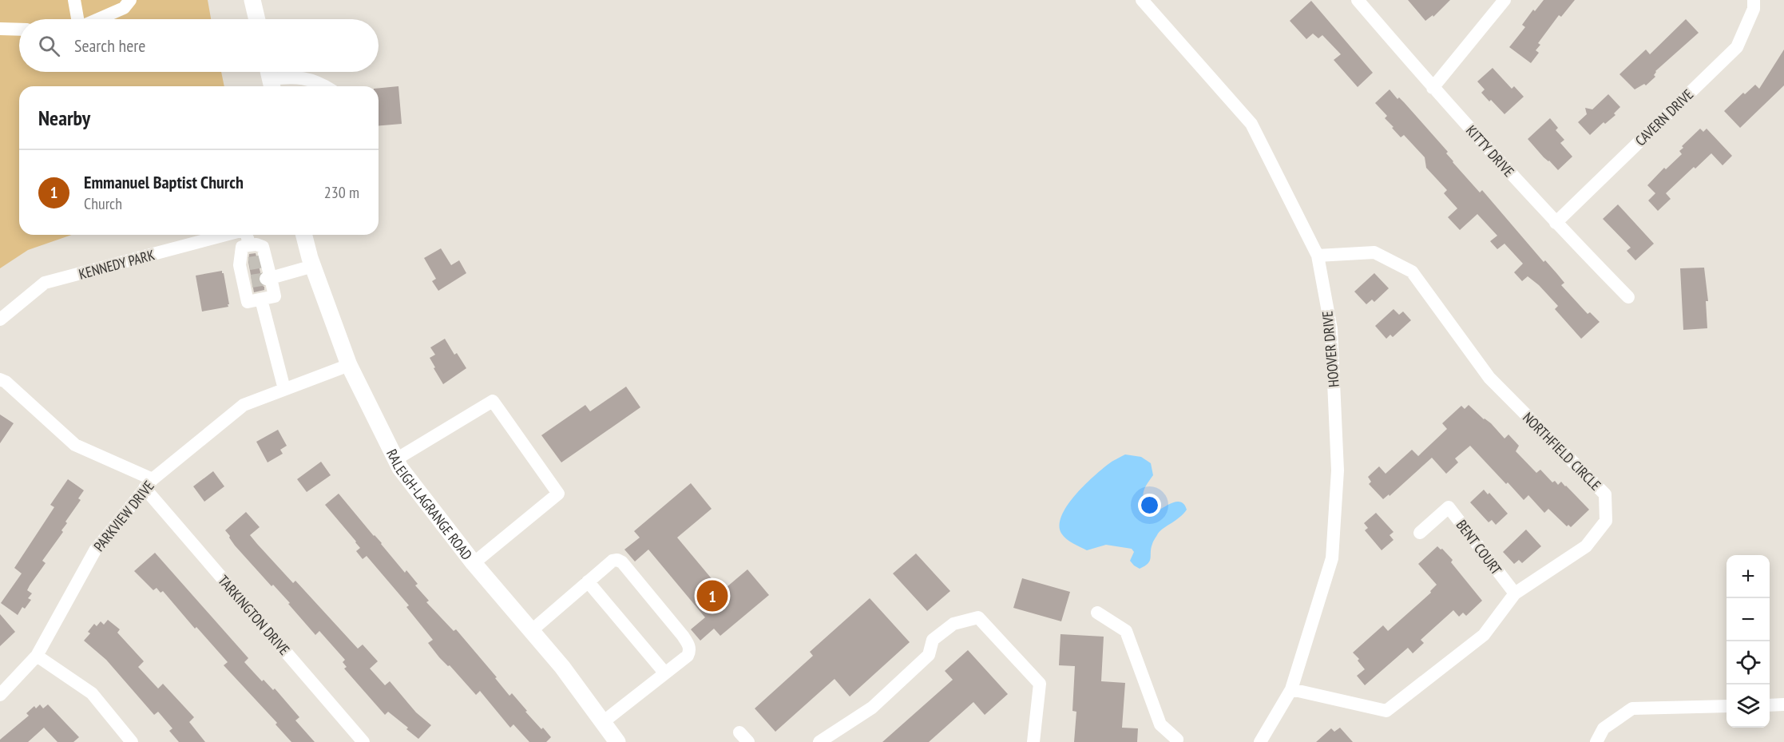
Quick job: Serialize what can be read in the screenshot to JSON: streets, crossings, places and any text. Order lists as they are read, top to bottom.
{
  "streets": {
    "main road": ["RALEIGH-LAGRANGE ROAD"],
    "street": [
      "CAVERN DRIVE",
      "KITTY DRIVE",
      "KENNEDY PARK",
      "HOOVER DRIVE",
      "NORTHFIELD CIRCLE",
      "PARKVIEW DRIVE",
      "BENT COURT",
      "TARKINGTON DRIVE"
    ]
  },
  "crossings": [
    ["CAVERN DRIVE", "KITTY DRIVE"],
    ["HOOVER DRIVE", "NORTHFIELD CIRCLE"],
    ["NORTHFIELD CIRCLE", "BENT COURT"],
    ["RALEIGH-LAGRANGE ROAD", "PARKVIEW DRIVE"],
    ["PARKVIEW DRIVE", "TARKINGTON DRIVE"]
  ],
  "page": {
    "search": "Search here",
    "heading": "Nearby",
    "list": [
      {
        "mark": "1",
        "name": "Emmanuel Baptist Church",
        "note": "Church",
        "value": "230 m"
      }
    ],
    "map_buttons": ["+", "−"],
    "pins": "1"
  }
}
